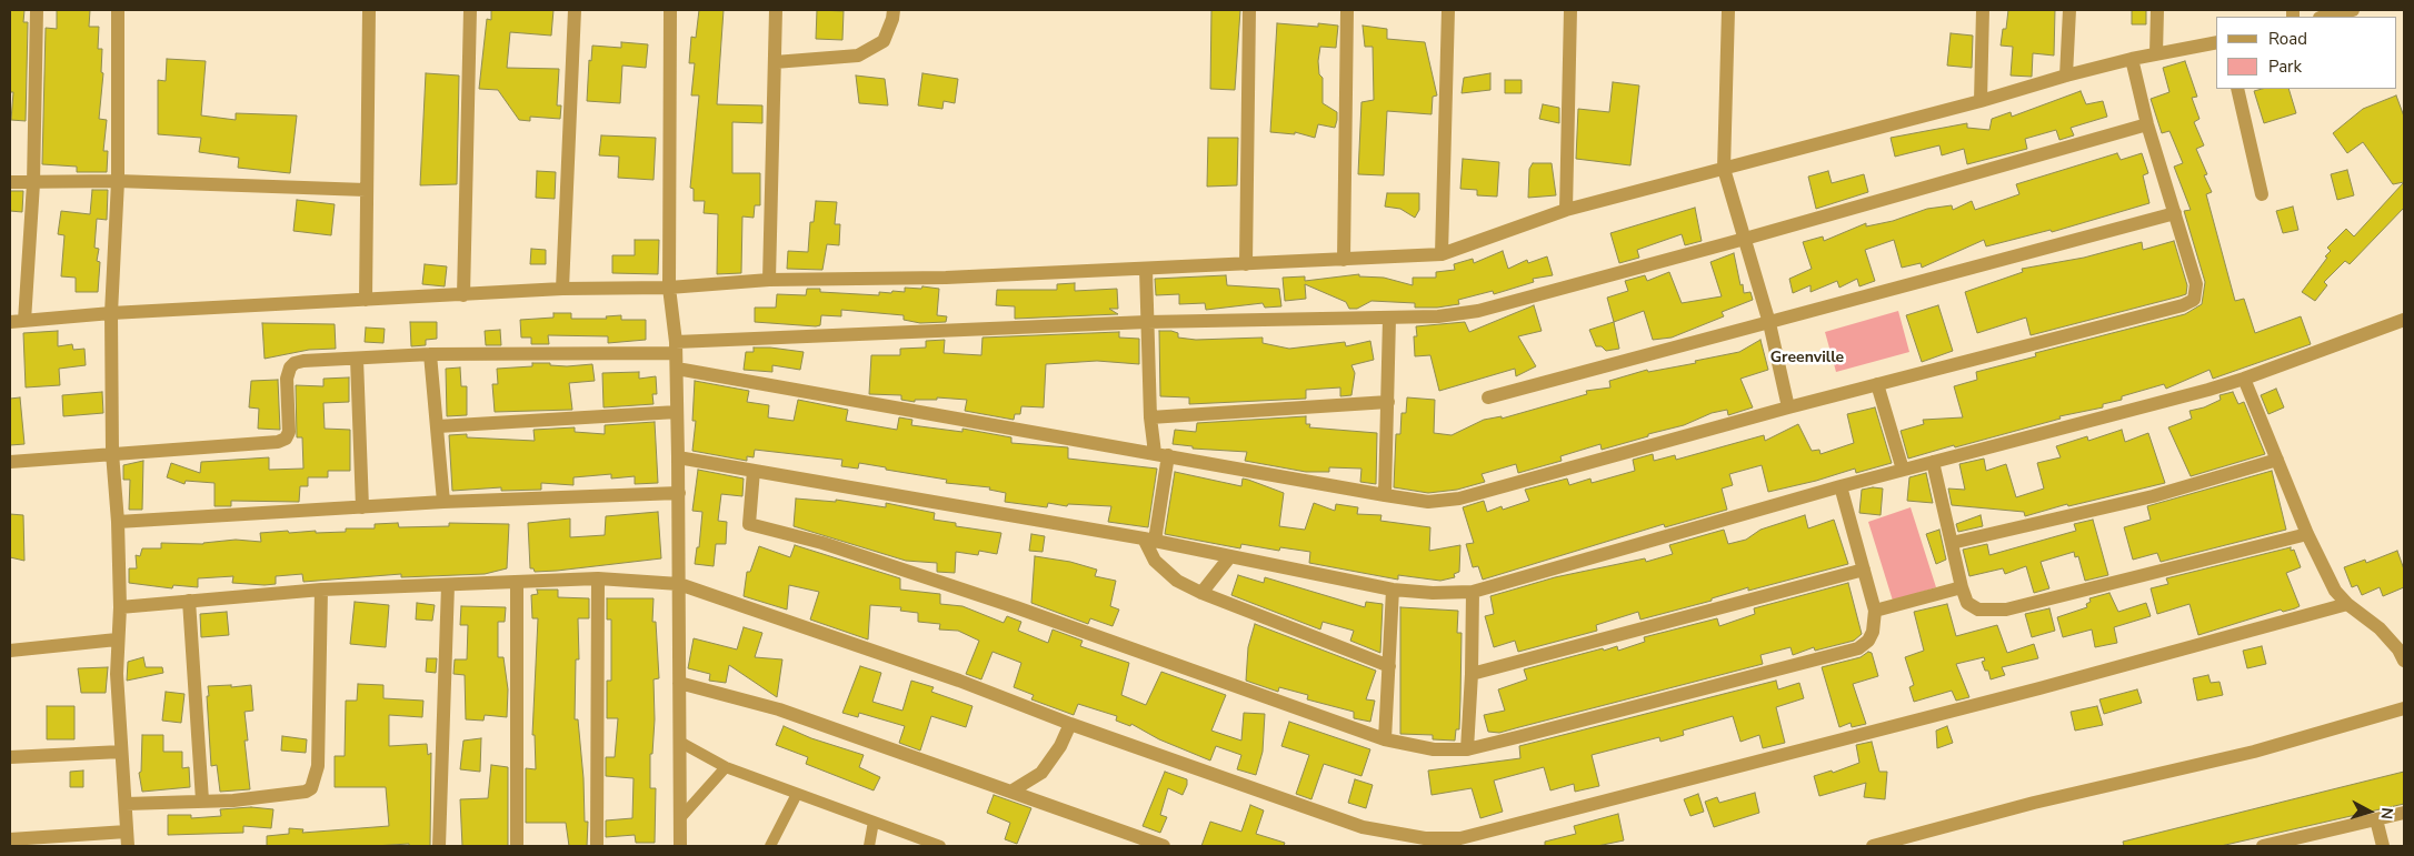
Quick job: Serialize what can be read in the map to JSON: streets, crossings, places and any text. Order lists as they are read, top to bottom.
{
  "districts": ["Greenville"],
  "legend": ["Road", "Park"],
  "north": "right"
}
